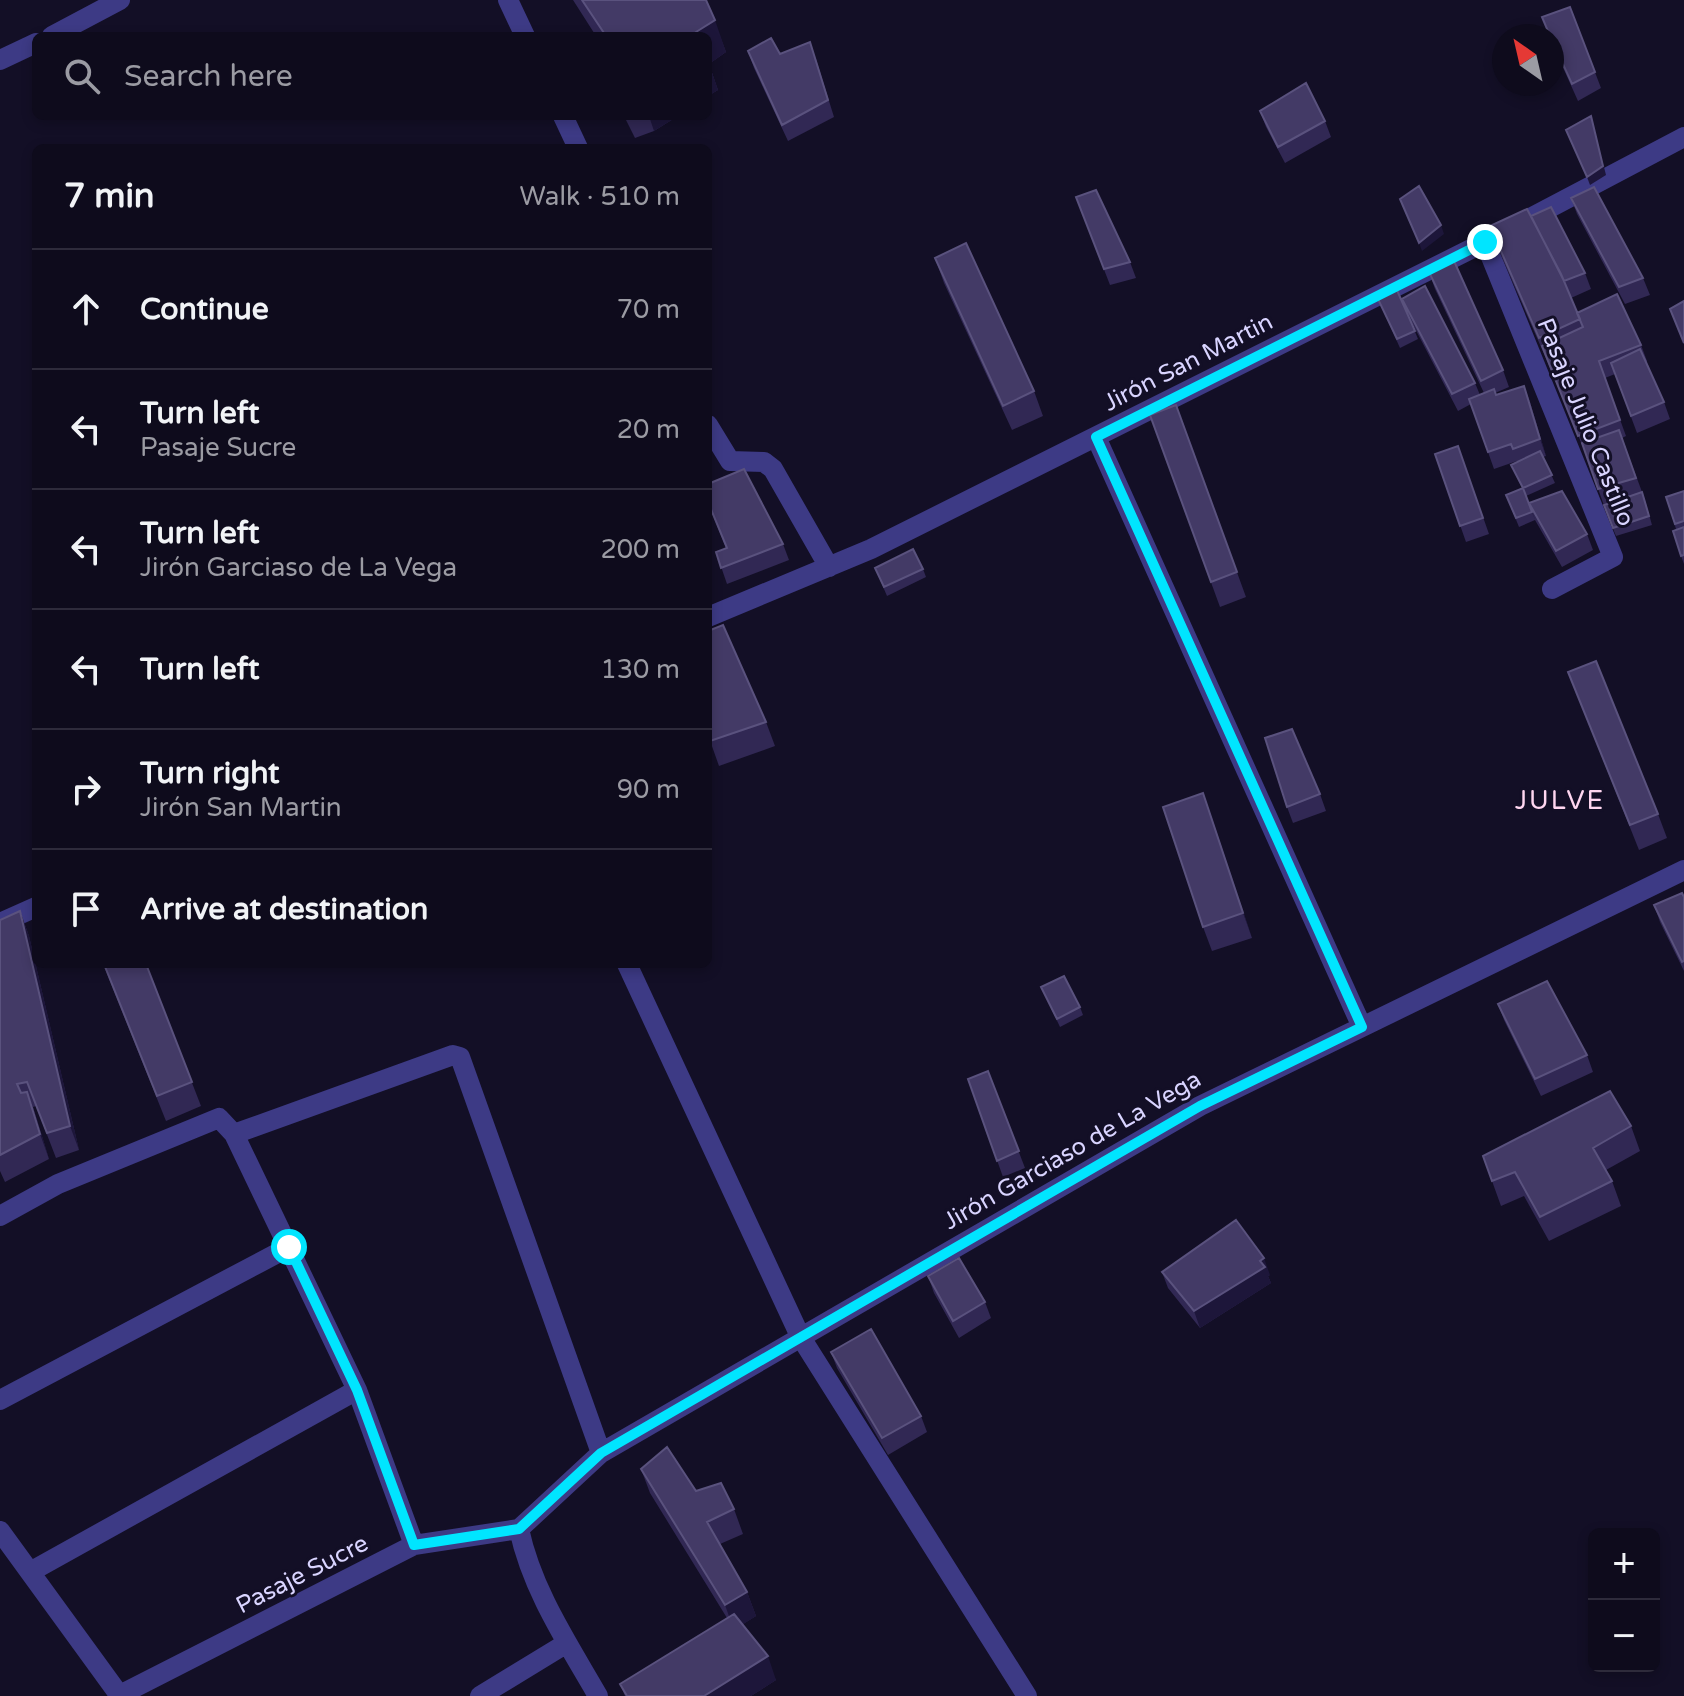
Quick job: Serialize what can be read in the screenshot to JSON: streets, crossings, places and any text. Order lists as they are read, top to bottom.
{
  "streets": {
    "street": [
      "Jirón San Martin",
      "Pasaje Julio Castillo",
      "Jirón Garciaso de La Vega",
      "Pasaje Sucre"
    ]
  },
  "crossings": [
    ["Jirón San Martin", "Pasaje Julio Castillo"],
    ["Jirón Garciaso de La Vega", "Pasaje Sucre"]
  ],
  "districts": ["JULVE"],
  "north": "top left",
  "page": {
    "search": "Search here",
    "heading": ["7 min", "Walk · 510 m"],
    "list": [
      ["Continue", "70 m"],
      ["Turn left", "Pasaje Sucre", "20 m"],
      ["Turn left", "Jirón Garciaso de La Vega", "200 m"],
      ["Turn left", "130 m"],
      ["Turn right", "Jirón San Martin", "90 m"],
      "Arrive at destination"
    ],
    "map_buttons": ["+", "−"]
  }
}
